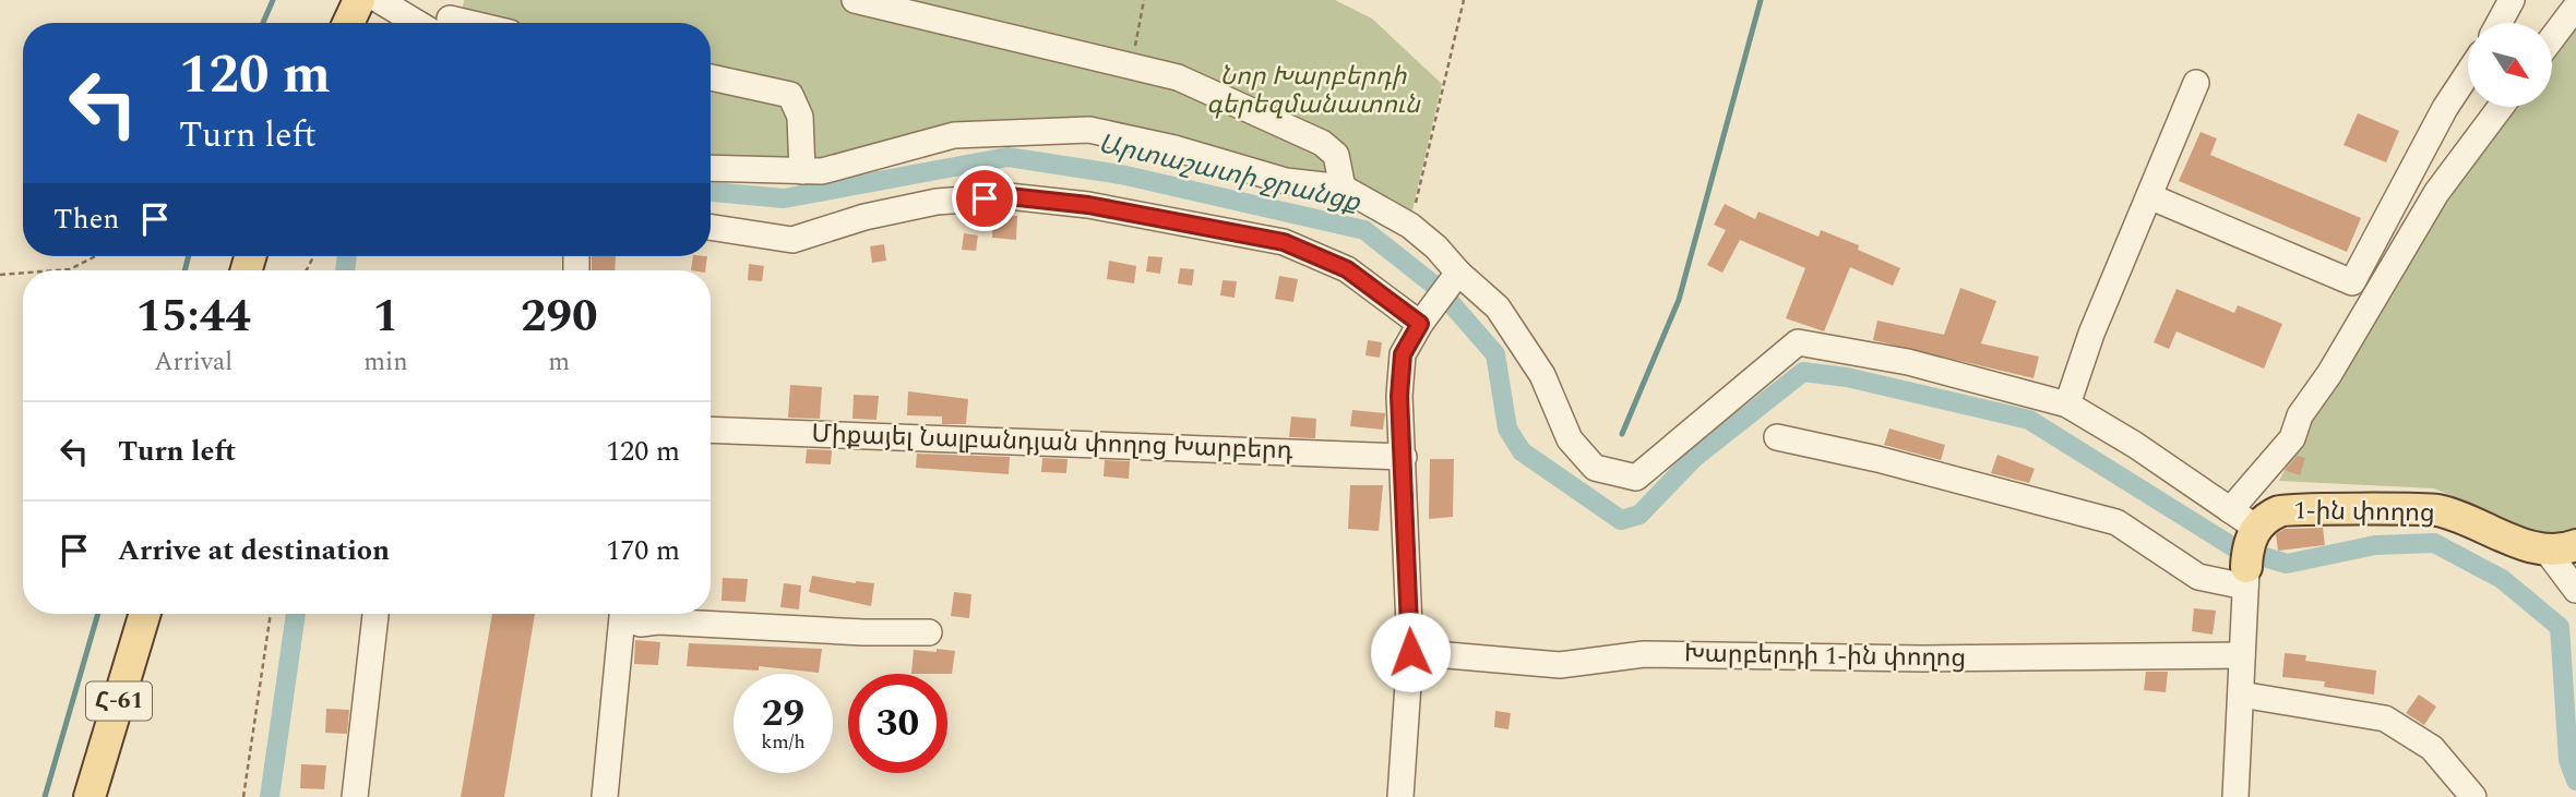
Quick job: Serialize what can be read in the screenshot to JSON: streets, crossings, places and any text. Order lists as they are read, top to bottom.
{
  "streets": {
    "main road": ["1-ին փողոց", "Հ-61"],
    "street": ["Միքայել Նալբանդյան փողոց Խարբերդ", "Խարբերդի 1-ին փողոց"]
  },
  "water": ["Արտաշատի ջրանցք"],
  "parks": ["Նոր Խարբերդի գերեզմանատուն"],
  "north": "bottom right",
  "page": {
    "turn": ["120 m", "Turn left"],
    "then": "Then",
    "eta": [
      "15:44",
      "Arrival",
      "1",
      "min",
      "290",
      "m"
    ],
    "list": [
      {
        "name": "Turn left",
        "value": "120 m"
      },
      {
        "name": "Arrive at destination",
        "value": "170 m"
      }
    ],
    "speed": "29 km/h",
    "limit": "30"
  }
}
